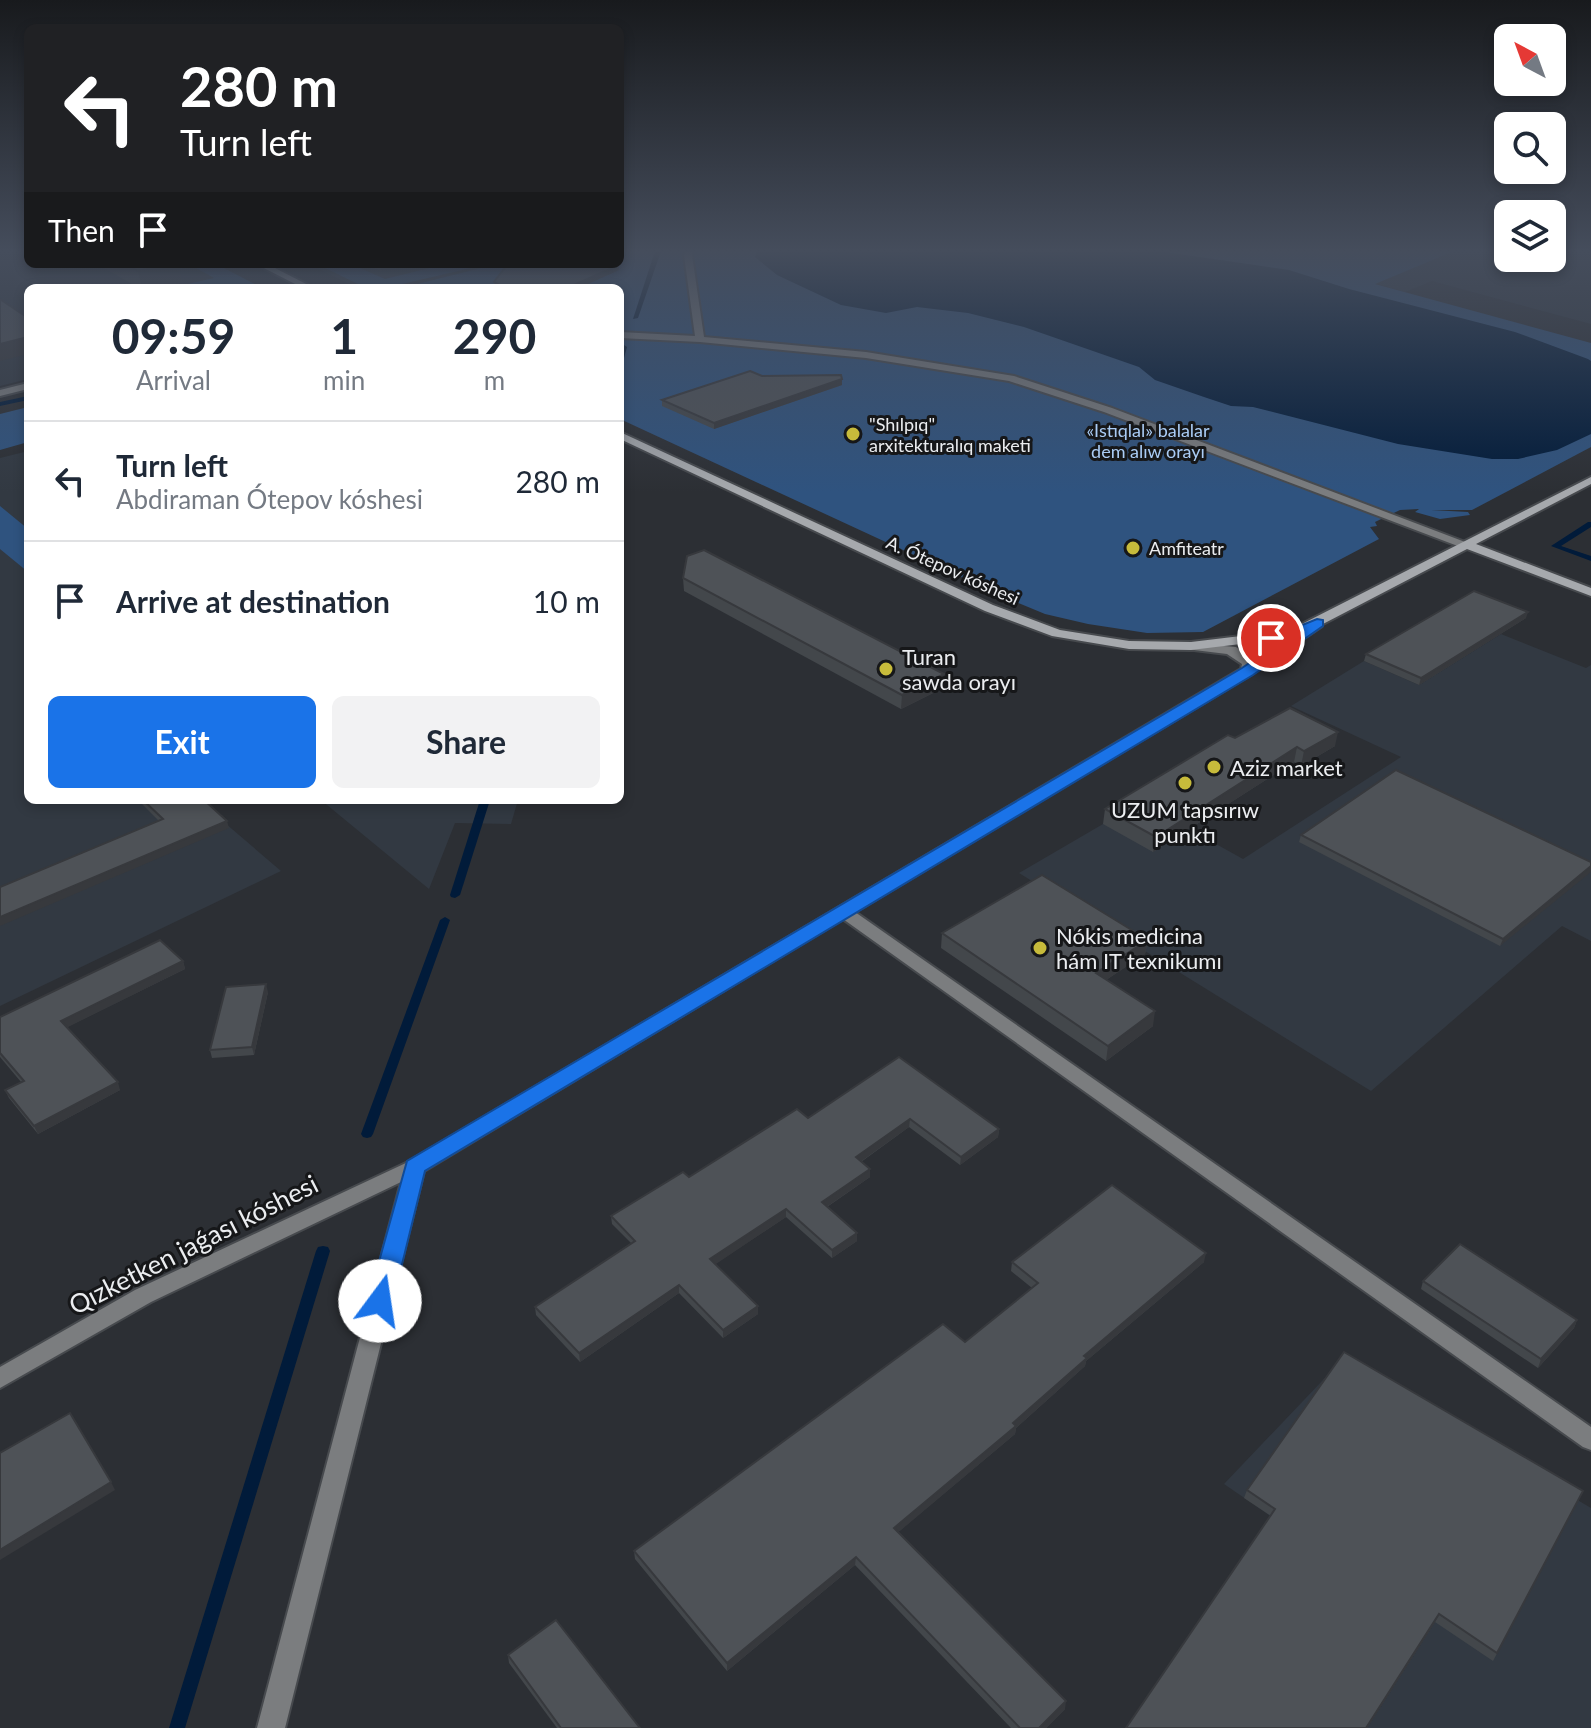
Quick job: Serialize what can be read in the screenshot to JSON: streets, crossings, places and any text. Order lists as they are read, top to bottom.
{
  "streets": {
    "main road": ["A. Ótepov kóshesi"],
    "street": ["Qızketken jaǵası kóshesi"]
  },
  "crossings": [
    ["A. Ótepov kóshesi", "Qızketken jaǵası kóshesi"]
  ],
  "parks": ["«Istıqlal» balalar dem alıw orayı"],
  "places": [
    "\"Shılpıq\" arxitekturalıq maketi",
    "Amfiteatr",
    "Turan sawda orayı",
    "Aziz market",
    "UZUM tapsırıw punktı",
    "Nókis medicina hám IT texnikumı"
  ],
  "north": "top left",
  "page": {
    "turn": ["280 m", "Turn left"],
    "then": "Then",
    "eta": [
      "09:59",
      "Arrival",
      "1",
      "min",
      "290",
      "m"
    ],
    "list": [
      {
        "name": "Turn left",
        "note": "Abdiraman Ótepov kóshesi",
        "value": "280 m"
      },
      {
        "name": "Arrive at destination",
        "value": "10 m"
      }
    ],
    "buttons": ["Exit", "Share"]
  }
}
